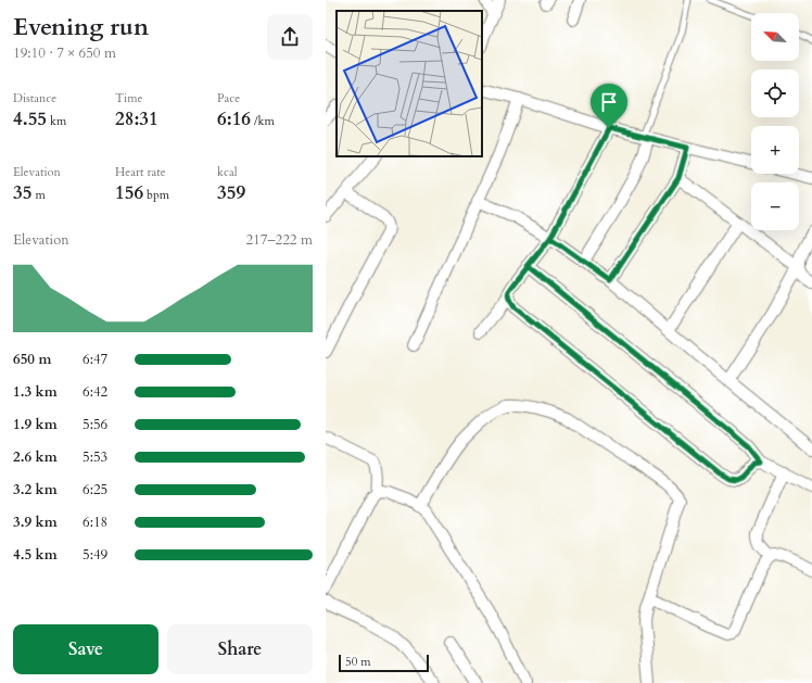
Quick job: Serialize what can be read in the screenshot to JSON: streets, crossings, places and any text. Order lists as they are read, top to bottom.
{
  "scale_bar": "50 m",
  "north": "top left",
  "page": {
    "heading": ["Evening run", "19:10 · 7 × 650 m"],
    "map_buttons": ["+", "−"],
    "stats": [
      ["Distance", "4.55 km"],
      ["Time", "28:31"],
      ["Pace", "6:16 /km"],
      ["Elevation", "35 m"],
      ["Heart rate", "156 bpm"],
      ["kcal", "359"]
    ],
    "chart": ["Elevation", "217–222 m"],
    "list": [
      {
        "name": "650 m",
        "note": "6:47"
      },
      {
        "name": "1.3 km",
        "note": "6:42"
      },
      {
        "name": "1.9 km",
        "note": "5:56"
      },
      {
        "name": "2.6 km",
        "note": "5:53"
      },
      {
        "name": "3.2 km",
        "note": "6:25"
      },
      {
        "name": "3.9 km",
        "note": "6:18"
      },
      {
        "name": "4.5 km",
        "note": "5:49"
      }
    ],
    "buttons": ["Save", "Share"],
    "scale": "50 m"
  }
}
